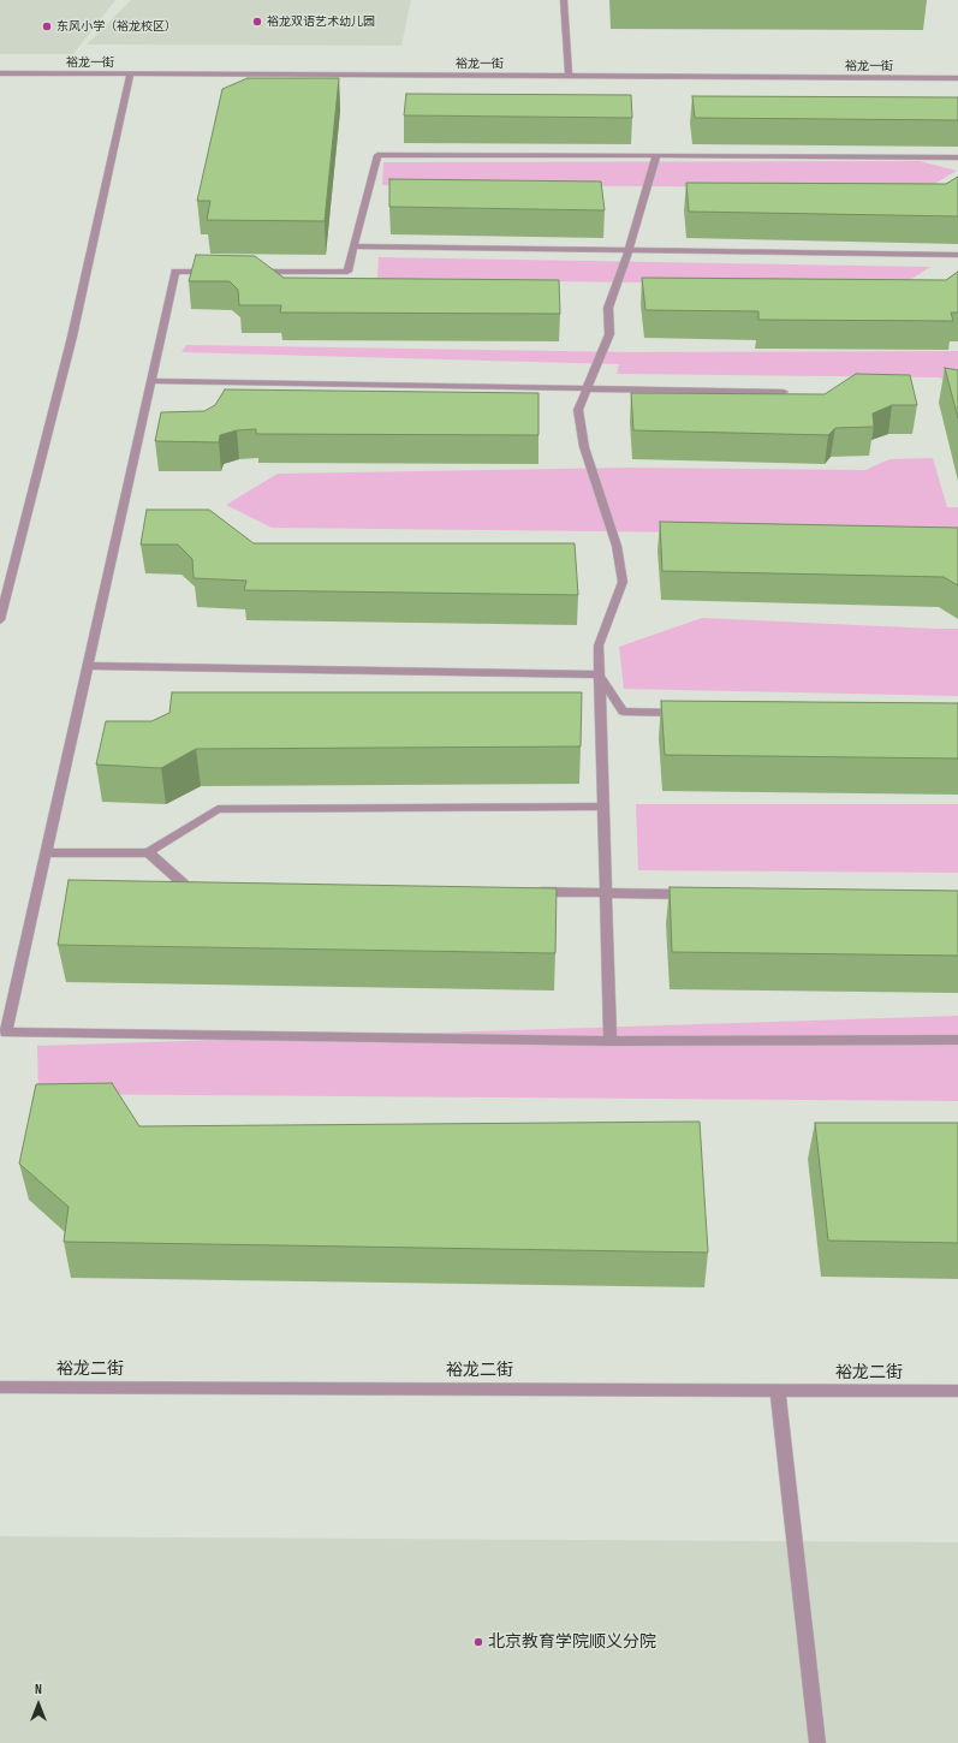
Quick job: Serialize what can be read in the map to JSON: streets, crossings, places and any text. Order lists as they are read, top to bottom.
{
  "streets": {
    "street": ["裕龙一街", "裕龙二街"]
  },
  "places": ["裕龙双语艺术幼儿园", "东风小学（裕龙校区）", "北京教育学院顺义分院"],
  "north": "top"
}
